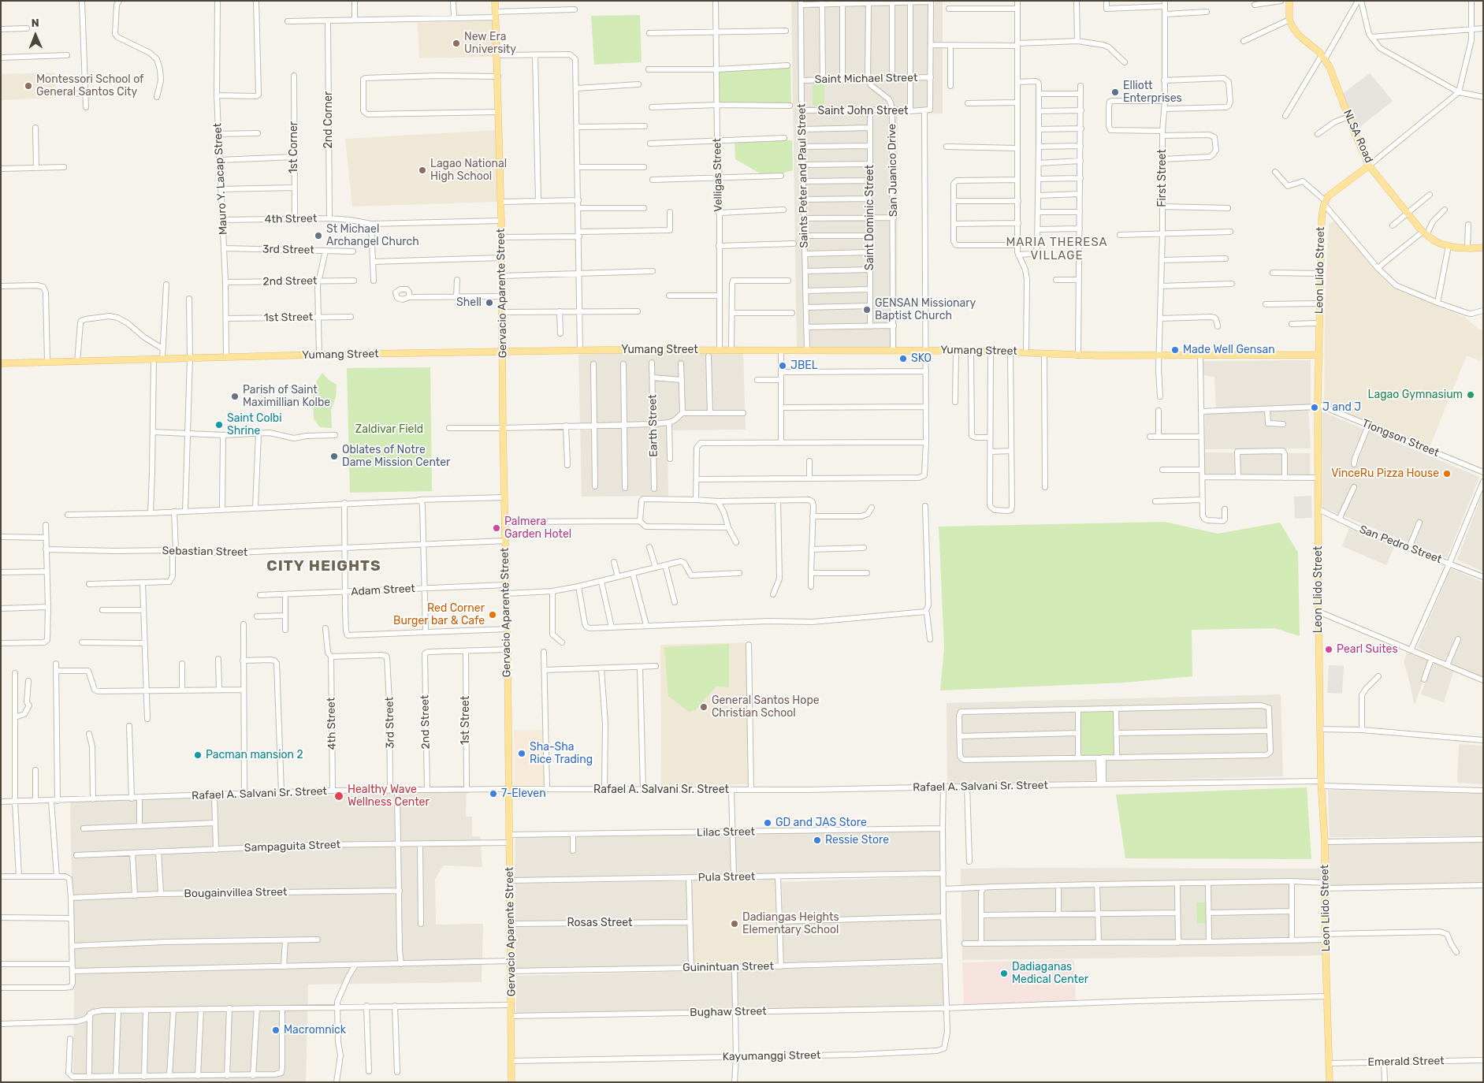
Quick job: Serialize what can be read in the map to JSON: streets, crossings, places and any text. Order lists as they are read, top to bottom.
{
  "streets": {
    "main road": [
      "NLSA Road",
      "Leon Llido Street",
      "Gervacio Aparente Street",
      "Yumang Street"
    ],
    "street": [
      "Saint Michael Street",
      "Saint John Street",
      "2nd Corner",
      "1st Corner",
      "San Juanico Drive",
      "Velligas Street",
      "Saints Peter and Paul Street",
      "First Street",
      "Mauro Y. Lacap Street",
      "Saint Dominic Street",
      "4th Street",
      "3rd Street",
      "2nd Street",
      "1st Street",
      "Earth Street",
      "Tiongson Street",
      "San Pedro Street",
      "Sebastian Street",
      "Adam Street",
      "Rafael A. Salvani Sr. Street",
      "Lilac Street",
      "Sampaguita Street",
      "Pula Street",
      "Bougainvillea Street",
      "Rosas Street",
      "Guinintuan Street",
      "Bughaw Street",
      "Kayumanggi Street",
      "Emerald Street"
    ]
  },
  "crossings": [
    ["Saint Michael Street", "San Juanico Drive"],
    ["Saint Michael Street", "Saints Peter and Paul Street"],
    ["Saint John Street", "San Juanico Drive"],
    ["Saint John Street", "Saints Peter and Paul Street"],
    ["Saint John Street", "Saint Dominic Street"],
    ["2nd Corner", "4th Street"],
    ["1st Corner", "4th Street"],
    ["San Juanico Drive", "Yumang Street"],
    ["Velligas Street", "Yumang Street"],
    ["Saints Peter and Paul Street", "Yumang Street"],
    ["First Street", "Yumang Street"],
    ["Mauro Y. Lacap Street", "4th Street"],
    ["Mauro Y. Lacap Street", "3rd Street"],
    ["Mauro Y. Lacap Street", "2nd Street"],
    ["Mauro Y. Lacap Street", "1st Street"],
    ["Mauro Y. Lacap Street", "Yumang Street"],
    ["4th Street", "3rd Street"],
    ["4th Street", "Gervacio Aparente Street"],
    ["4th Street", "Rafael A. Salvani Sr. Street"],
    ["3rd Street", "Rafael A. Salvani Sr. Street"],
    ["Leon Llido Street", "Yumang Street"],
    ["Leon Llido Street", "Tiongson Street"],
    ["Leon Llido Street", "San Pedro Street"],
    ["Leon Llido Street", "Rafael A. Salvani Sr. Street"],
    ["Leon Llido Street", "Bughaw Street"],
    ["Leon Llido Street", "Emerald Street"],
    ["2nd Street", "1st Street"],
    ["2nd Street", "Rafael A. Salvani Sr. Street"],
    ["Gervacio Aparente Street", "Yumang Street"],
    ["Gervacio Aparente Street", "Sebastian Street"],
    ["Gervacio Aparente Street", "Adam Street"],
    ["Gervacio Aparente Street", "Rafael A. Salvani Sr. Street"],
    ["Gervacio Aparente Street", "Lilac Street"],
    ["Gervacio Aparente Street", "Sampaguita Street"],
    ["Gervacio Aparente Street", "Pula Street"],
    ["Gervacio Aparente Street", "Rosas Street"],
    ["Gervacio Aparente Street", "Guinintuan Street"],
    ["Gervacio Aparente Street", "Bughaw Street"],
    ["Gervacio Aparente Street", "Kayumanggi Street"],
    ["1st Street", "Rafael A. Salvani Sr. Street"],
    ["Rafael A. Salvani Sr. Street", "Kayumanggi Street"],
    ["Lilac Street", "Kayumanggi Street"],
    ["Pula Street", "Kayumanggi Street"],
    ["Guinintuan Street", "Kayumanggi Street"],
    ["Bughaw Street", "Kayumanggi Street"]
  ],
  "districts": ["MARIA THERESA VILLAGE", "CITY HEIGHTS"],
  "parks": ["Zaldivar Field"],
  "places": [
    "New Era University",
    "Montessori School of General Santos City",
    "Elliott Enterprises",
    "Lagao National High School",
    "St Michael Archangel Church",
    "Shell",
    "GENSAN Missionary Baptist Church",
    "Made Well Gensan",
    "SKO",
    "JBEL",
    "Lagao Gymnasium",
    "Parish of Saint Maximillian Kolbe",
    "J and J",
    "Saint Colbi Shrine",
    "Oblates of Notre Dame Mission Center",
    "VinceRu Pizza House",
    "Palmera Garden Hotel",
    "Red Corner Burger bar & Cafe",
    "Pearl Suites",
    "General Santos Hope Christian School",
    "Sha-Sha Rice Trading",
    "Pacman mansion 2",
    "7-Eleven",
    "Healthy Wave Wellness Center",
    "GD and JAS Store",
    "Ressie Store",
    "Dadiangas Heights Elementary School",
    "Dadiaganas Medical Center",
    "Macromnick"
  ],
  "north": "top"
}
